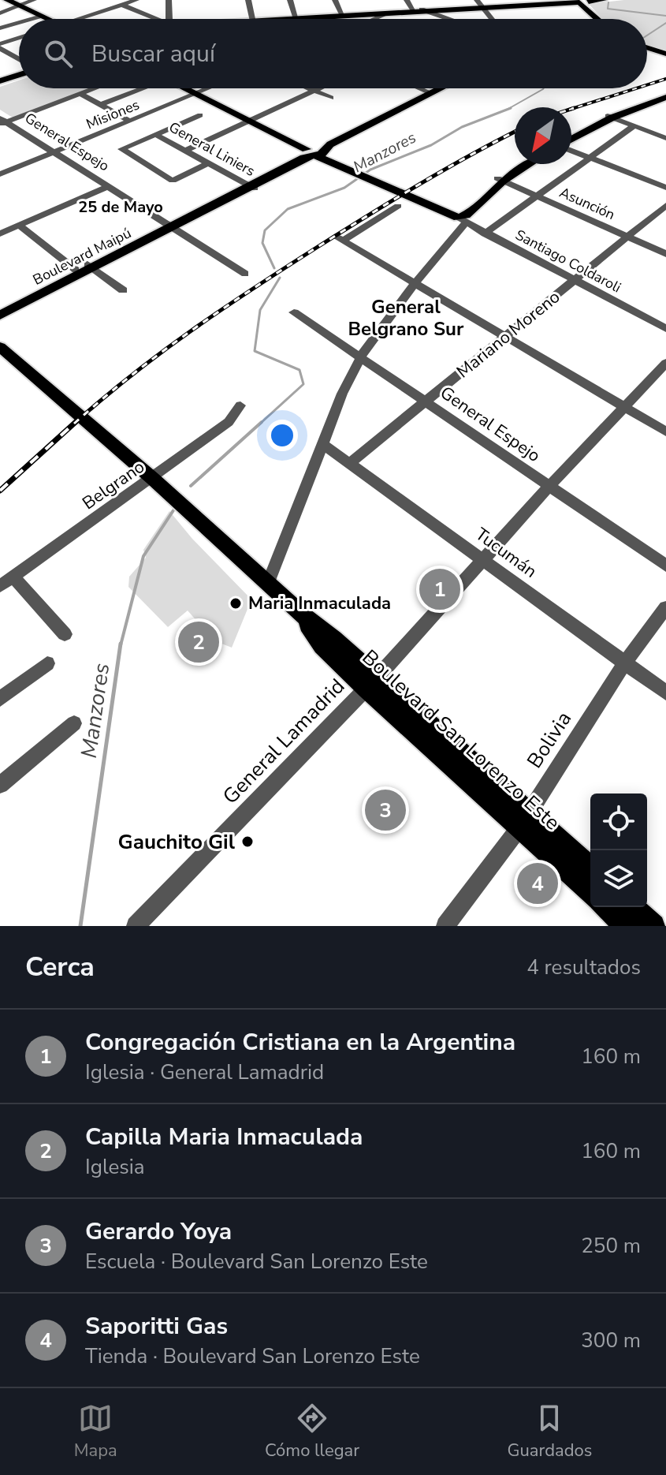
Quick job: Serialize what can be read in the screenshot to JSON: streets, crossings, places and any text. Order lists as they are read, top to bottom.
{
  "streets": {
    "main road": ["Boulevard Maipú", "Santiago Coldaroli", "Boulevard San Lorenzo Este"],
    "street": [
      "Misiones",
      "General Espejo",
      "General Liniers",
      "Asunción",
      "Mariano Moreno",
      "Belgrano",
      "Tucumán",
      "Bolivia",
      "General Lamadrid"
    ]
  },
  "crossings": [
    ["Misiones", "General Espejo"],
    ["Misiones", "Santiago Coldaroli"],
    ["General Espejo", "Boulevard Maipú"],
    ["General Espejo", "Mariano Moreno"],
    ["General Espejo", "General Lamadrid"],
    ["General Liniers", "Boulevard Maipú"],
    ["Asunción", "Mariano Moreno"],
    ["Boulevard Maipú", "Santiago Coldaroli"],
    ["Santiago Coldaroli", "Mariano Moreno"],
    ["Mariano Moreno", "Tucumán"],
    ["Belgrano", "Boulevard San Lorenzo Este"],
    ["Tucumán", "Bolivia"],
    ["Tucumán", "General Lamadrid"],
    ["Boulevard San Lorenzo Este", "Bolivia"],
    ["Boulevard San Lorenzo Este", "General Lamadrid"]
  ],
  "districts": ["25 de Mayo", "General Belgrano Sur"],
  "water": ["Manzores"],
  "places": ["Maria Inmaculada", "Gauchito Gil"],
  "north": "bottom left",
  "page": {
    "search": "Buscar aquí",
    "pins": [
      "1",
      "2",
      "3",
      "4"
    ],
    "heading": ["Cerca", "4 resultados"],
    "list": [
      {
        "mark": "1",
        "name": "Congregación Cristiana en la Argentina",
        "note": "Iglesia · General Lamadrid",
        "value": "160 m"
      },
      {
        "mark": "2",
        "name": "Capilla Maria Inmaculada",
        "note": "Iglesia",
        "value": "160 m"
      },
      {
        "mark": "3",
        "name": "Gerardo Yoya",
        "note": "Escuela · Boulevard San Lorenzo Este",
        "value": "250 m"
      },
      {
        "mark": "4",
        "name": "Saporitti Gas",
        "note": "Tienda · Boulevard San Lorenzo Este",
        "value": "300 m"
      }
    ],
    "nav": ["Mapa", "Cómo llegar", "Guardados"]
  }
}
